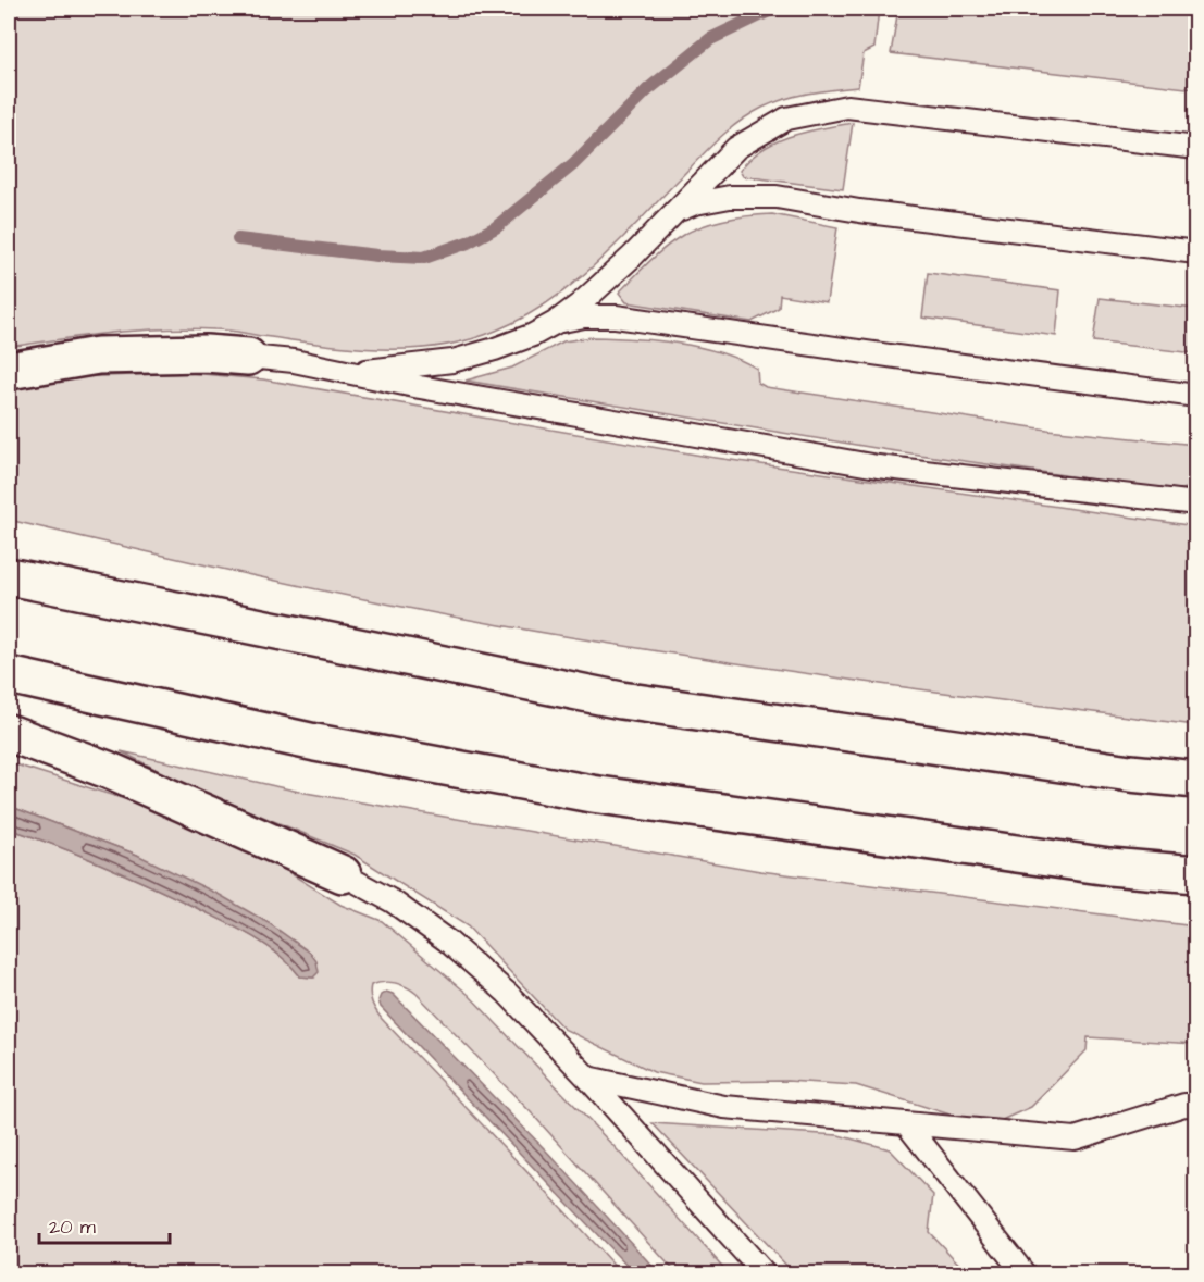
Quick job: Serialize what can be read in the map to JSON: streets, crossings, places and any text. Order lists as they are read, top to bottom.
{
  "scale_bar": "20 m"
}
